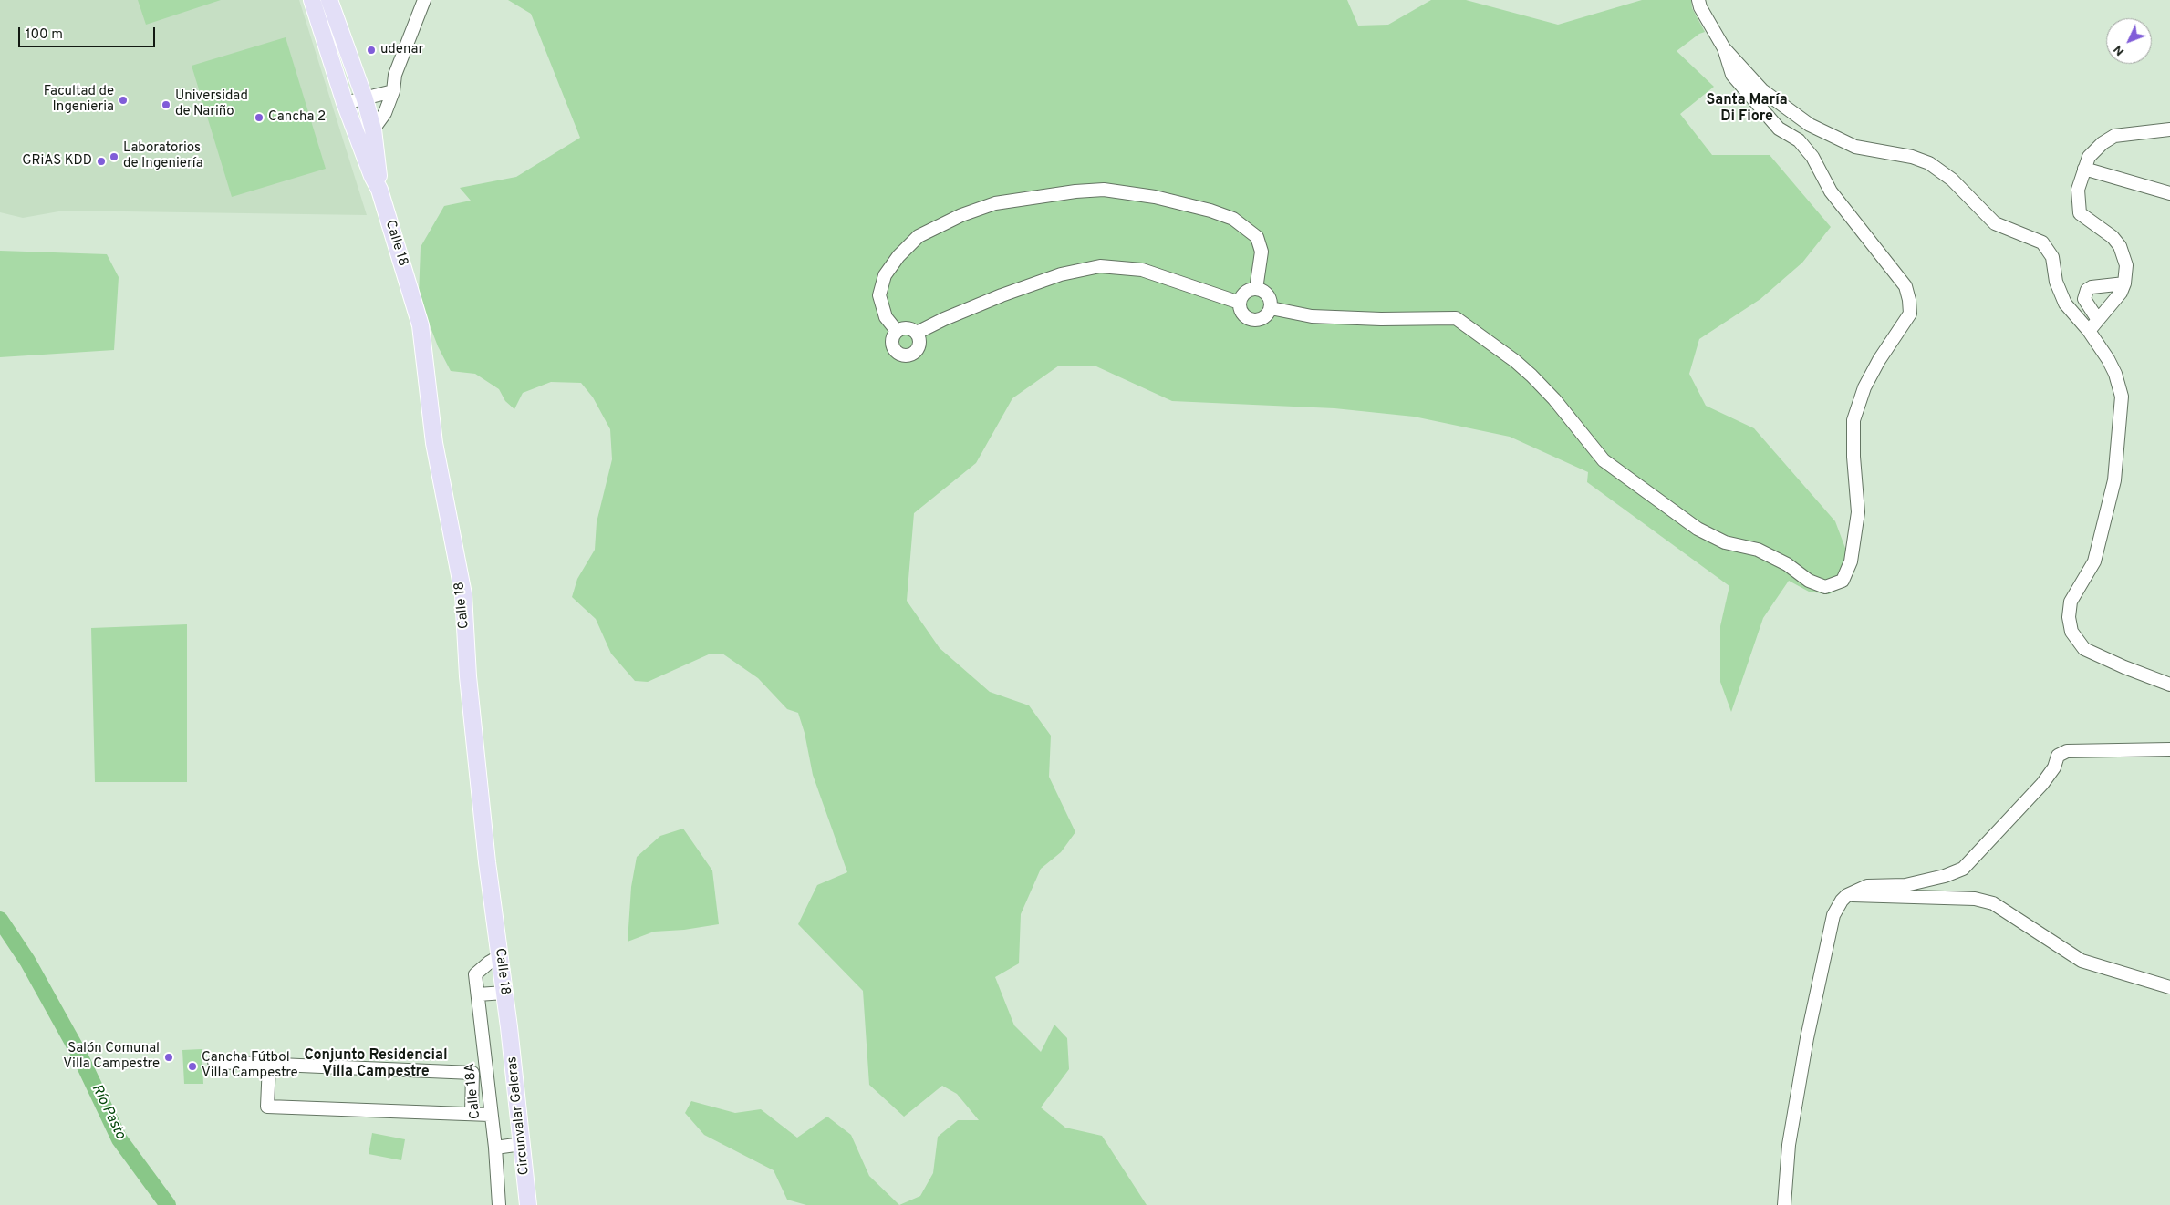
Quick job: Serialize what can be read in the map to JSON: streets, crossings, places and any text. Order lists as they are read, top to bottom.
{
  "streets": {
    "main road": ["Calle 18", "Circunvalar Galeras"],
    "street": ["Calle 18A"]
  },
  "crossings": [
    ["Calle 18", "Calle 18A"],
    ["Calle 18", "Circunvalar Galeras"]
  ],
  "districts": ["Santa María Di Fiore", "Conjunto Residencial Villa Campestre"],
  "water": ["Río Pasto"],
  "places": [
    "udenar",
    "Facultad de Ingenieria",
    "Universidad de Nariño",
    "Cancha 2",
    "Laboratorios de Ingeniería",
    "GRiAS KDD",
    "Salón Comunal Villa Campestre",
    "Cancha Fútbol Villa Campestre"
  ],
  "scale_bar": "100 m",
  "north": "bottom left"
}
